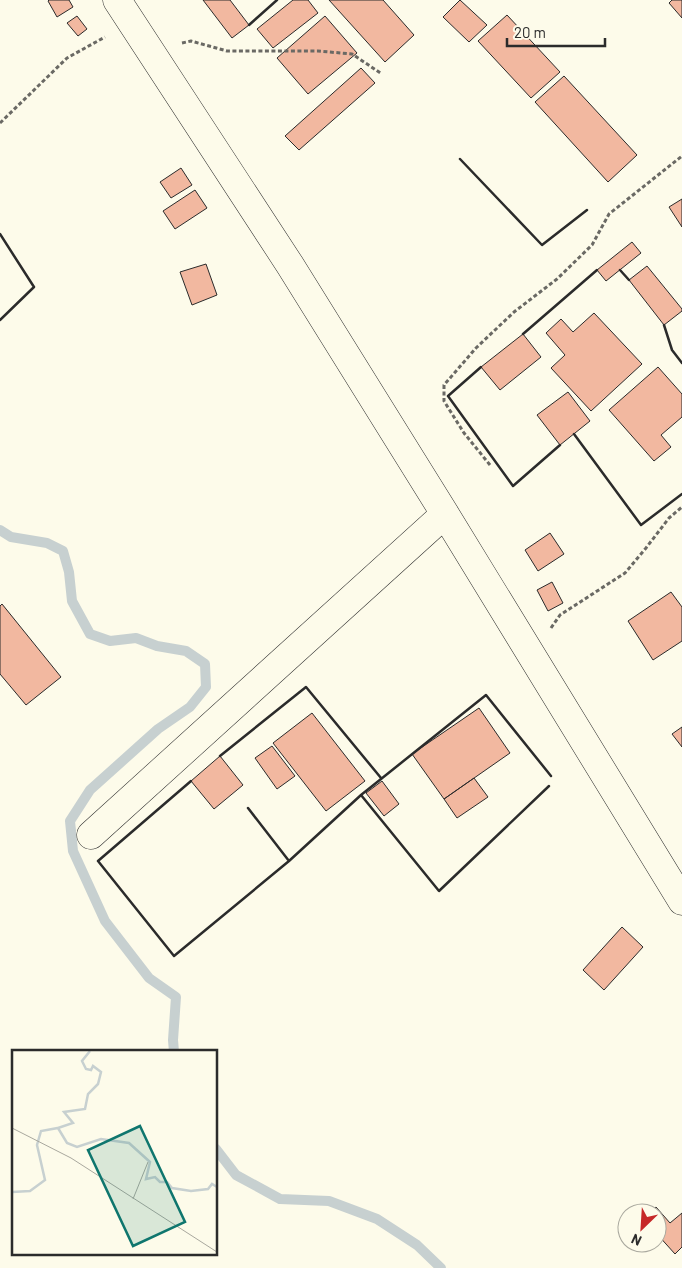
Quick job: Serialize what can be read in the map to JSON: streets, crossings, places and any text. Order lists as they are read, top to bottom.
{
  "scale_bar": "20 m",
  "north": "bottom left"
}
